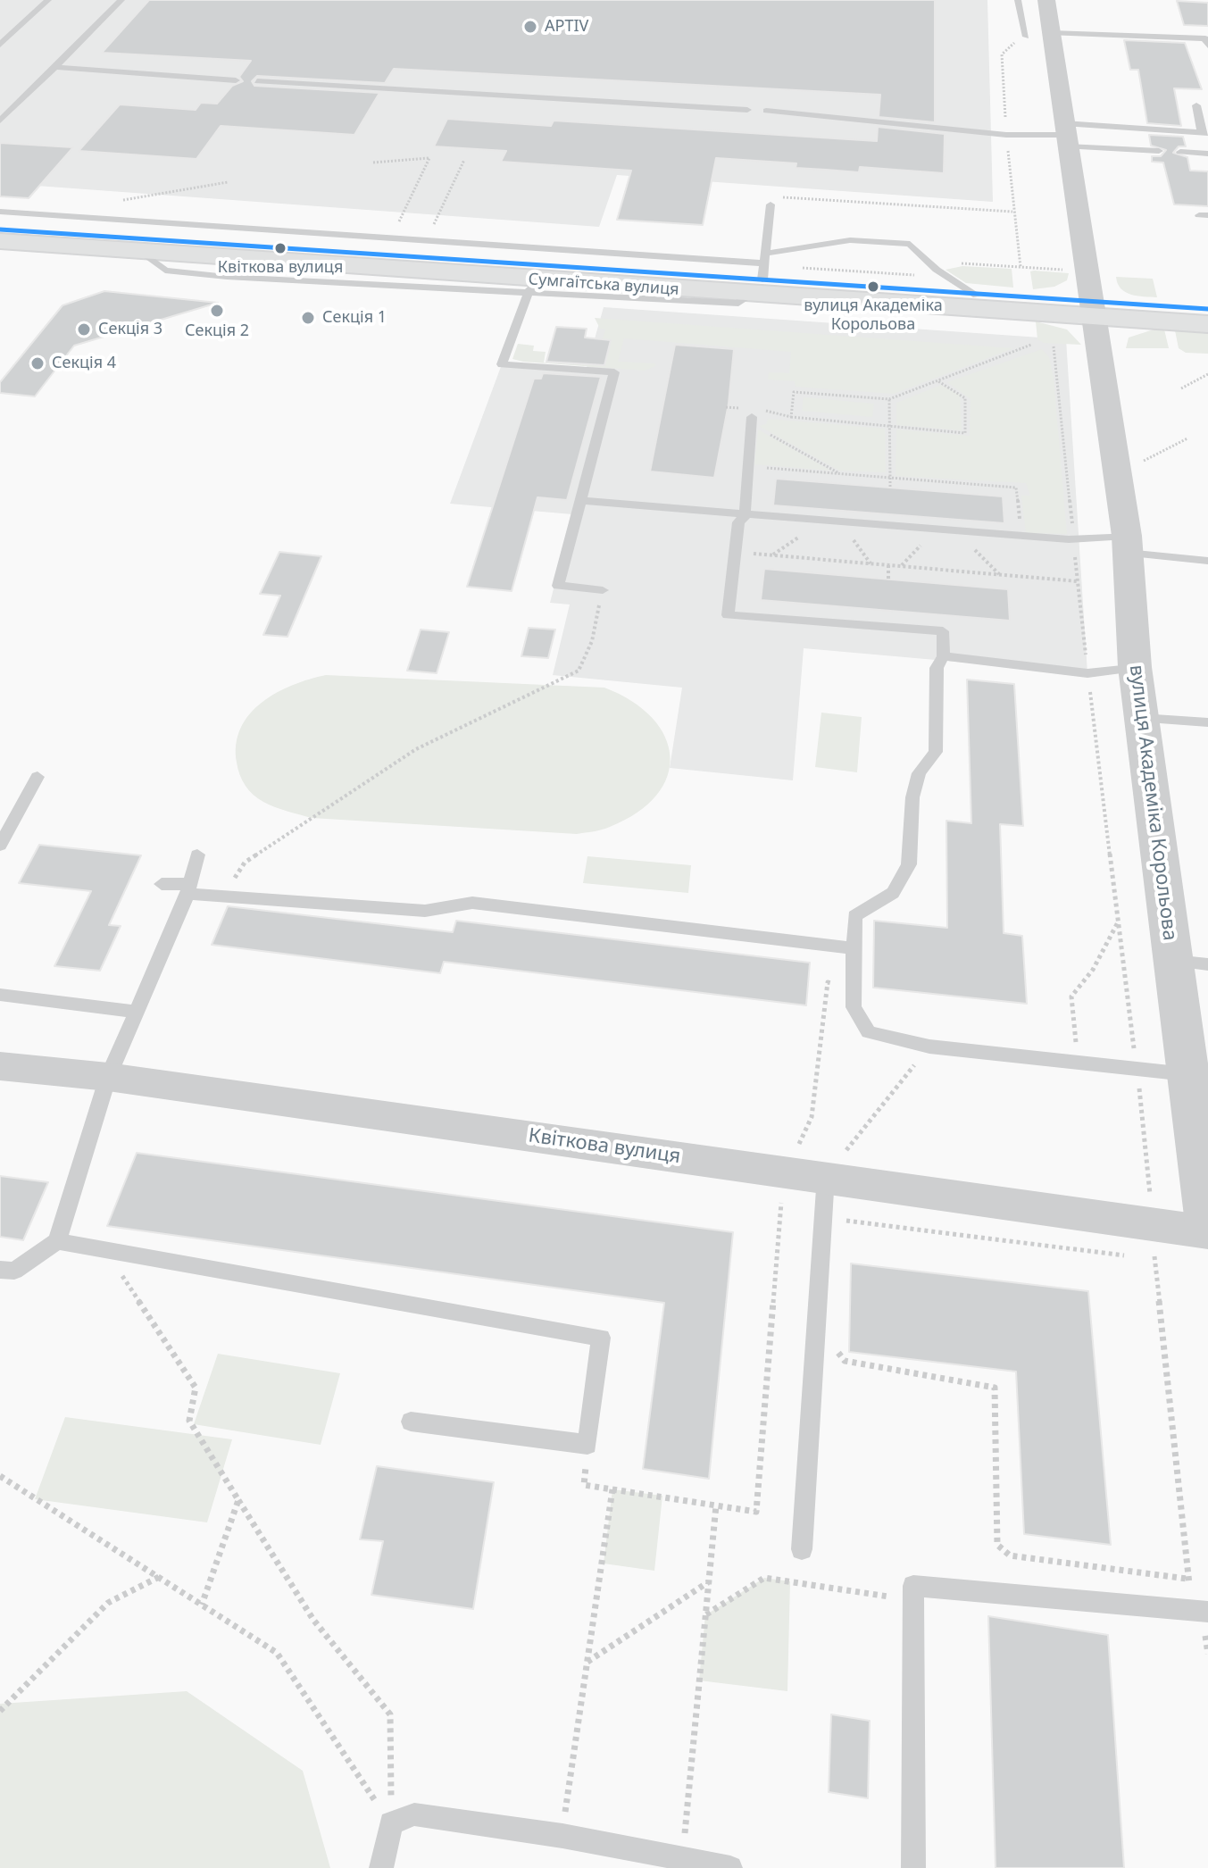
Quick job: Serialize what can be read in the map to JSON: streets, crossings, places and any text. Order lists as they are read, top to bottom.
{
  "streets": {
    "main road": ["Сумгаїтська вулиця"],
    "street": ["вулиця Академіка Корольова", "Квіткова вулиця"]
  },
  "crossings": [
    ["Сумгаїтська вулиця", "вулиця Академіка Корольова"]
  ],
  "places": [
    "APTIV",
    "Квіткова вулиця",
    "вулиця Академіка Корольова",
    "Секція 2",
    "Секція 1",
    "Секція 3",
    "Секція 4"
  ]
}
